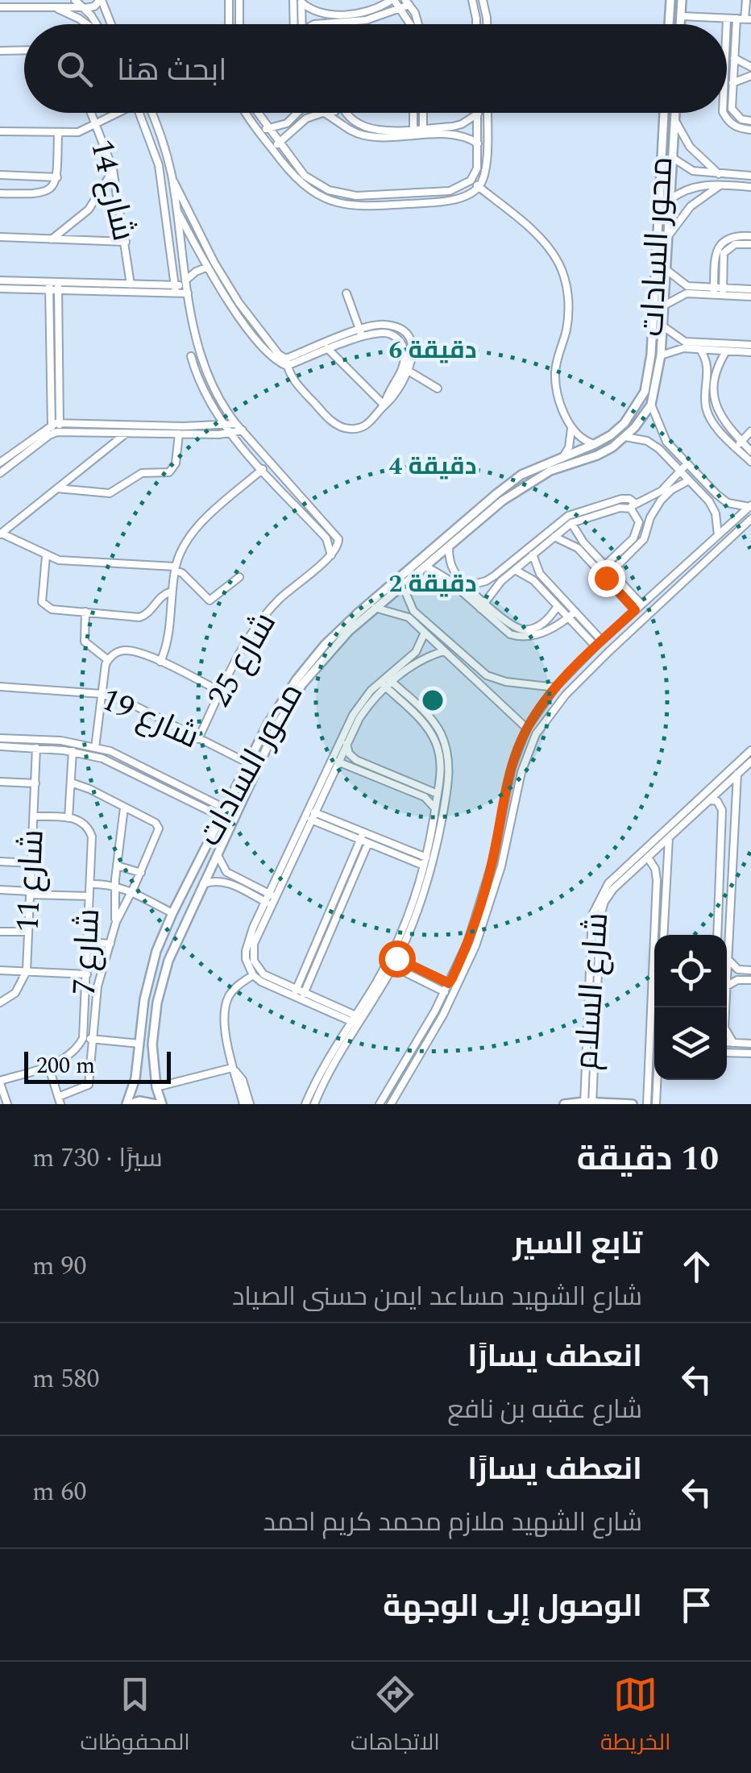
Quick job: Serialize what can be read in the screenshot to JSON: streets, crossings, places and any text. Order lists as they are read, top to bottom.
{
  "streets": {
    "street": [
      "شارع 14",
      "محور السادات",
      "شارع 25",
      "شارع 19",
      "شارع 11",
      "شارع 7",
      "شارع السلام"
    ]
  },
  "crossings": [
    ["محور السادات", "شارع 19"],
    ["شارع 25", "شارع 19"]
  ],
  "scale_bar": "200 m",
  "page": {
    "search": "ابحث هنا",
    "scale": "200 m",
    "heading": ["10 دقيقة", "سيرًا · 730 m"],
    "list": [
      ["تابع السير", "شارع الشهيد مساعد ايمن حسنى الصياد", "90 m"],
      ["انعطف يسارًا", "شارع عقبه بن نافع", "580 m"],
      ["انعطف يسارًا", "شارع الشهيد ملازم محمد كريم احمد", "60 m"],
      "الوصول إلى الوجهة"
    ],
    "nav": ["الخريطة", "الاتجاهات", "المحفوظات"]
  },
  "rings": ["6 دقيقة", "4 دقيقة", "2 دقيقة"]
}
